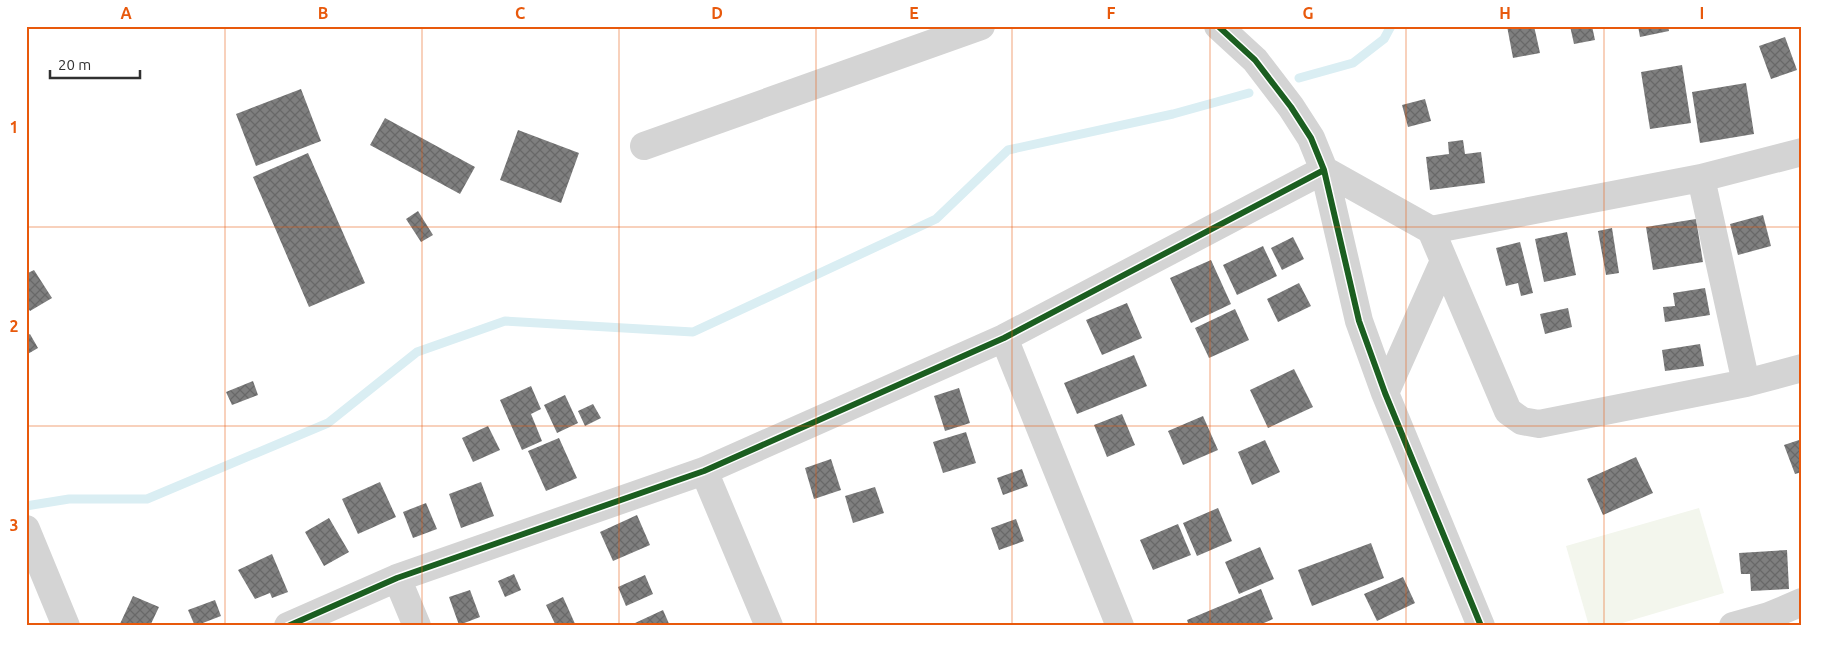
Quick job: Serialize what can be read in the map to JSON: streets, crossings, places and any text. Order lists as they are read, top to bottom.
{
  "scale_bar": "20 m",
  "grid": {
    "columns": [
      "A",
      "B",
      "C",
      "D",
      "E",
      "F",
      "G",
      "H",
      "I"
    ],
    "rows": ["1", "2", "3"]
  }
}
